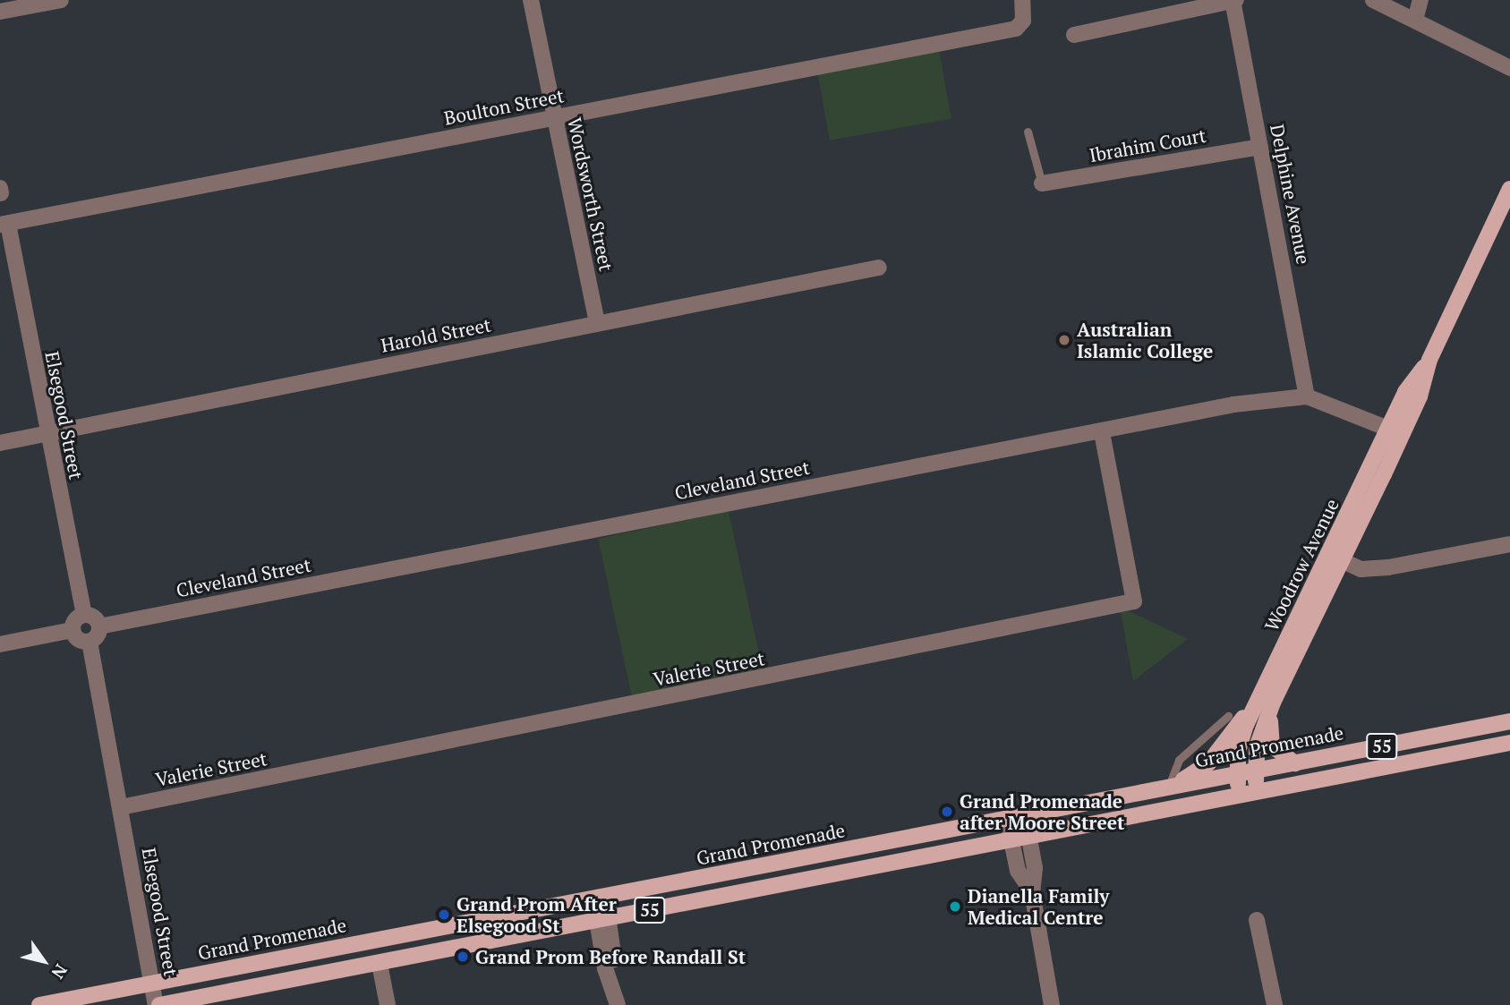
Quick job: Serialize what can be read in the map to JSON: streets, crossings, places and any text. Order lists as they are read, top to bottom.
{
  "streets": {
    "main road": ["Woodrow Avenue", "Grand Promenade", "55"],
    "street": [
      "Boulton Street",
      "Ibrahim Court",
      "Wordsworth Street",
      "Delphine Avenue",
      "Harold Street",
      "Elsegood Street",
      "Cleveland Street",
      "Valerie Street"
    ]
  },
  "crossings": [
    ["Boulton Street", "Wordsworth Street"],
    ["Boulton Street", "Elsegood Street"],
    ["Ibrahim Court", "Delphine Avenue"],
    ["Wordsworth Street", "Harold Street"],
    ["Delphine Avenue", "Cleveland Street"],
    ["Harold Street", "Elsegood Street"],
    ["Elsegood Street", "Cleveland Street"],
    ["Elsegood Street", "Valerie Street"],
    ["Elsegood Street", "Grand Promenade"],
    ["Elsegood Street", "55"],
    ["Cleveland Street", "Woodrow Avenue"],
    ["Cleveland Street", "Valerie Street"],
    ["Woodrow Avenue", "Grand Promenade"],
    ["Woodrow Avenue", "55"]
  ],
  "places": [
    "Australian Islamic College",
    "Grand Promenade after Moore Street",
    "Dianella Family Medical Centre",
    "Grand Prom After Elsegood St",
    "Grand Prom Before Randall St"
  ],
  "north": "bottom right"
}
